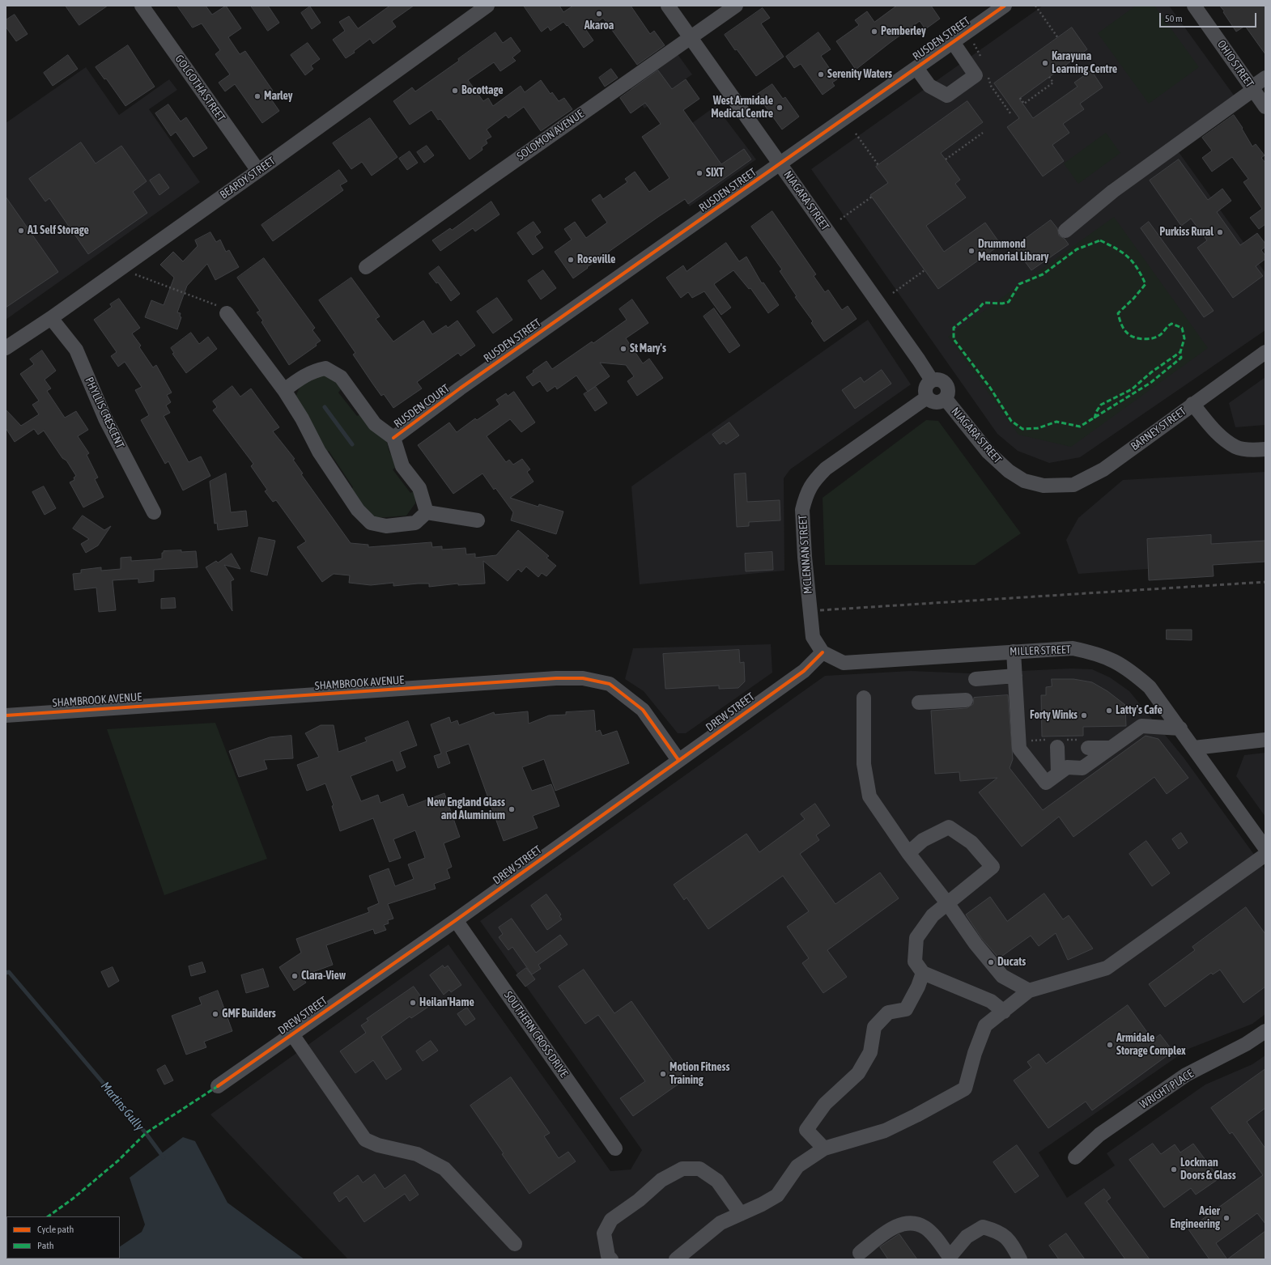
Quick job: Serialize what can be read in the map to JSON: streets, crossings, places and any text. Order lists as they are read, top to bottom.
{
  "streets": {
    "street": [
      "RUSDEN STREET",
      "OHIO STREET",
      "GOLGOTHA STREET",
      "SOLOMON AVENUE",
      "BEARDY STREET",
      "NIAGARA STREET",
      "RUSDEN COURT",
      "PHYLLIS CRESCENT",
      "BARNEY STREET",
      "MCLENNAN STREET",
      "MILLER STREET",
      "SHAMBROOK AVENUE",
      "DREW STREET",
      "SOUTHERN CROSS DRIVE",
      "WRIGHT PLACE"
    ]
  },
  "crossings": [
    ["RUSDEN STREET", "NIAGARA STREET"],
    ["RUSDEN STREET", "RUSDEN COURT"],
    ["GOLGOTHA STREET", "BEARDY STREET"],
    ["SOLOMON AVENUE", "NIAGARA STREET"],
    ["BEARDY STREET", "PHYLLIS CRESCENT"],
    ["NIAGARA STREET", "BARNEY STREET"],
    ["NIAGARA STREET", "MCLENNAN STREET"],
    ["MCLENNAN STREET", "MILLER STREET"],
    ["MCLENNAN STREET", "DREW STREET"],
    ["MILLER STREET", "DREW STREET"],
    ["SHAMBROOK AVENUE", "DREW STREET"],
    ["DREW STREET", "SOUTHERN CROSS DRIVE"]
  ],
  "water": ["Martins Gully"],
  "places": [
    "Akaroa",
    "Pemberley",
    "Karayuna Learning Centre",
    "Serenity Waters",
    "Bocottage",
    "Marley",
    "West Armidale Medical Centre",
    "SIXT",
    "A1 Self Storage",
    "Purkiss Rural",
    "Drummond Memorial Library",
    "Roseville",
    "St Mary's",
    "Latty's Cafe",
    "Forty Winks",
    "New England Glass and Aluminium",
    "Ducats",
    "Clara-View",
    "Heilan'Hame",
    "GMF Builders",
    "Armidale Storage Complex",
    "Motion Fitness Training",
    "Lockman Doors & Glass",
    "Acier Engineering"
  ],
  "legend": ["Cycle path", "Path"],
  "scale_bar": "50 m"
}
